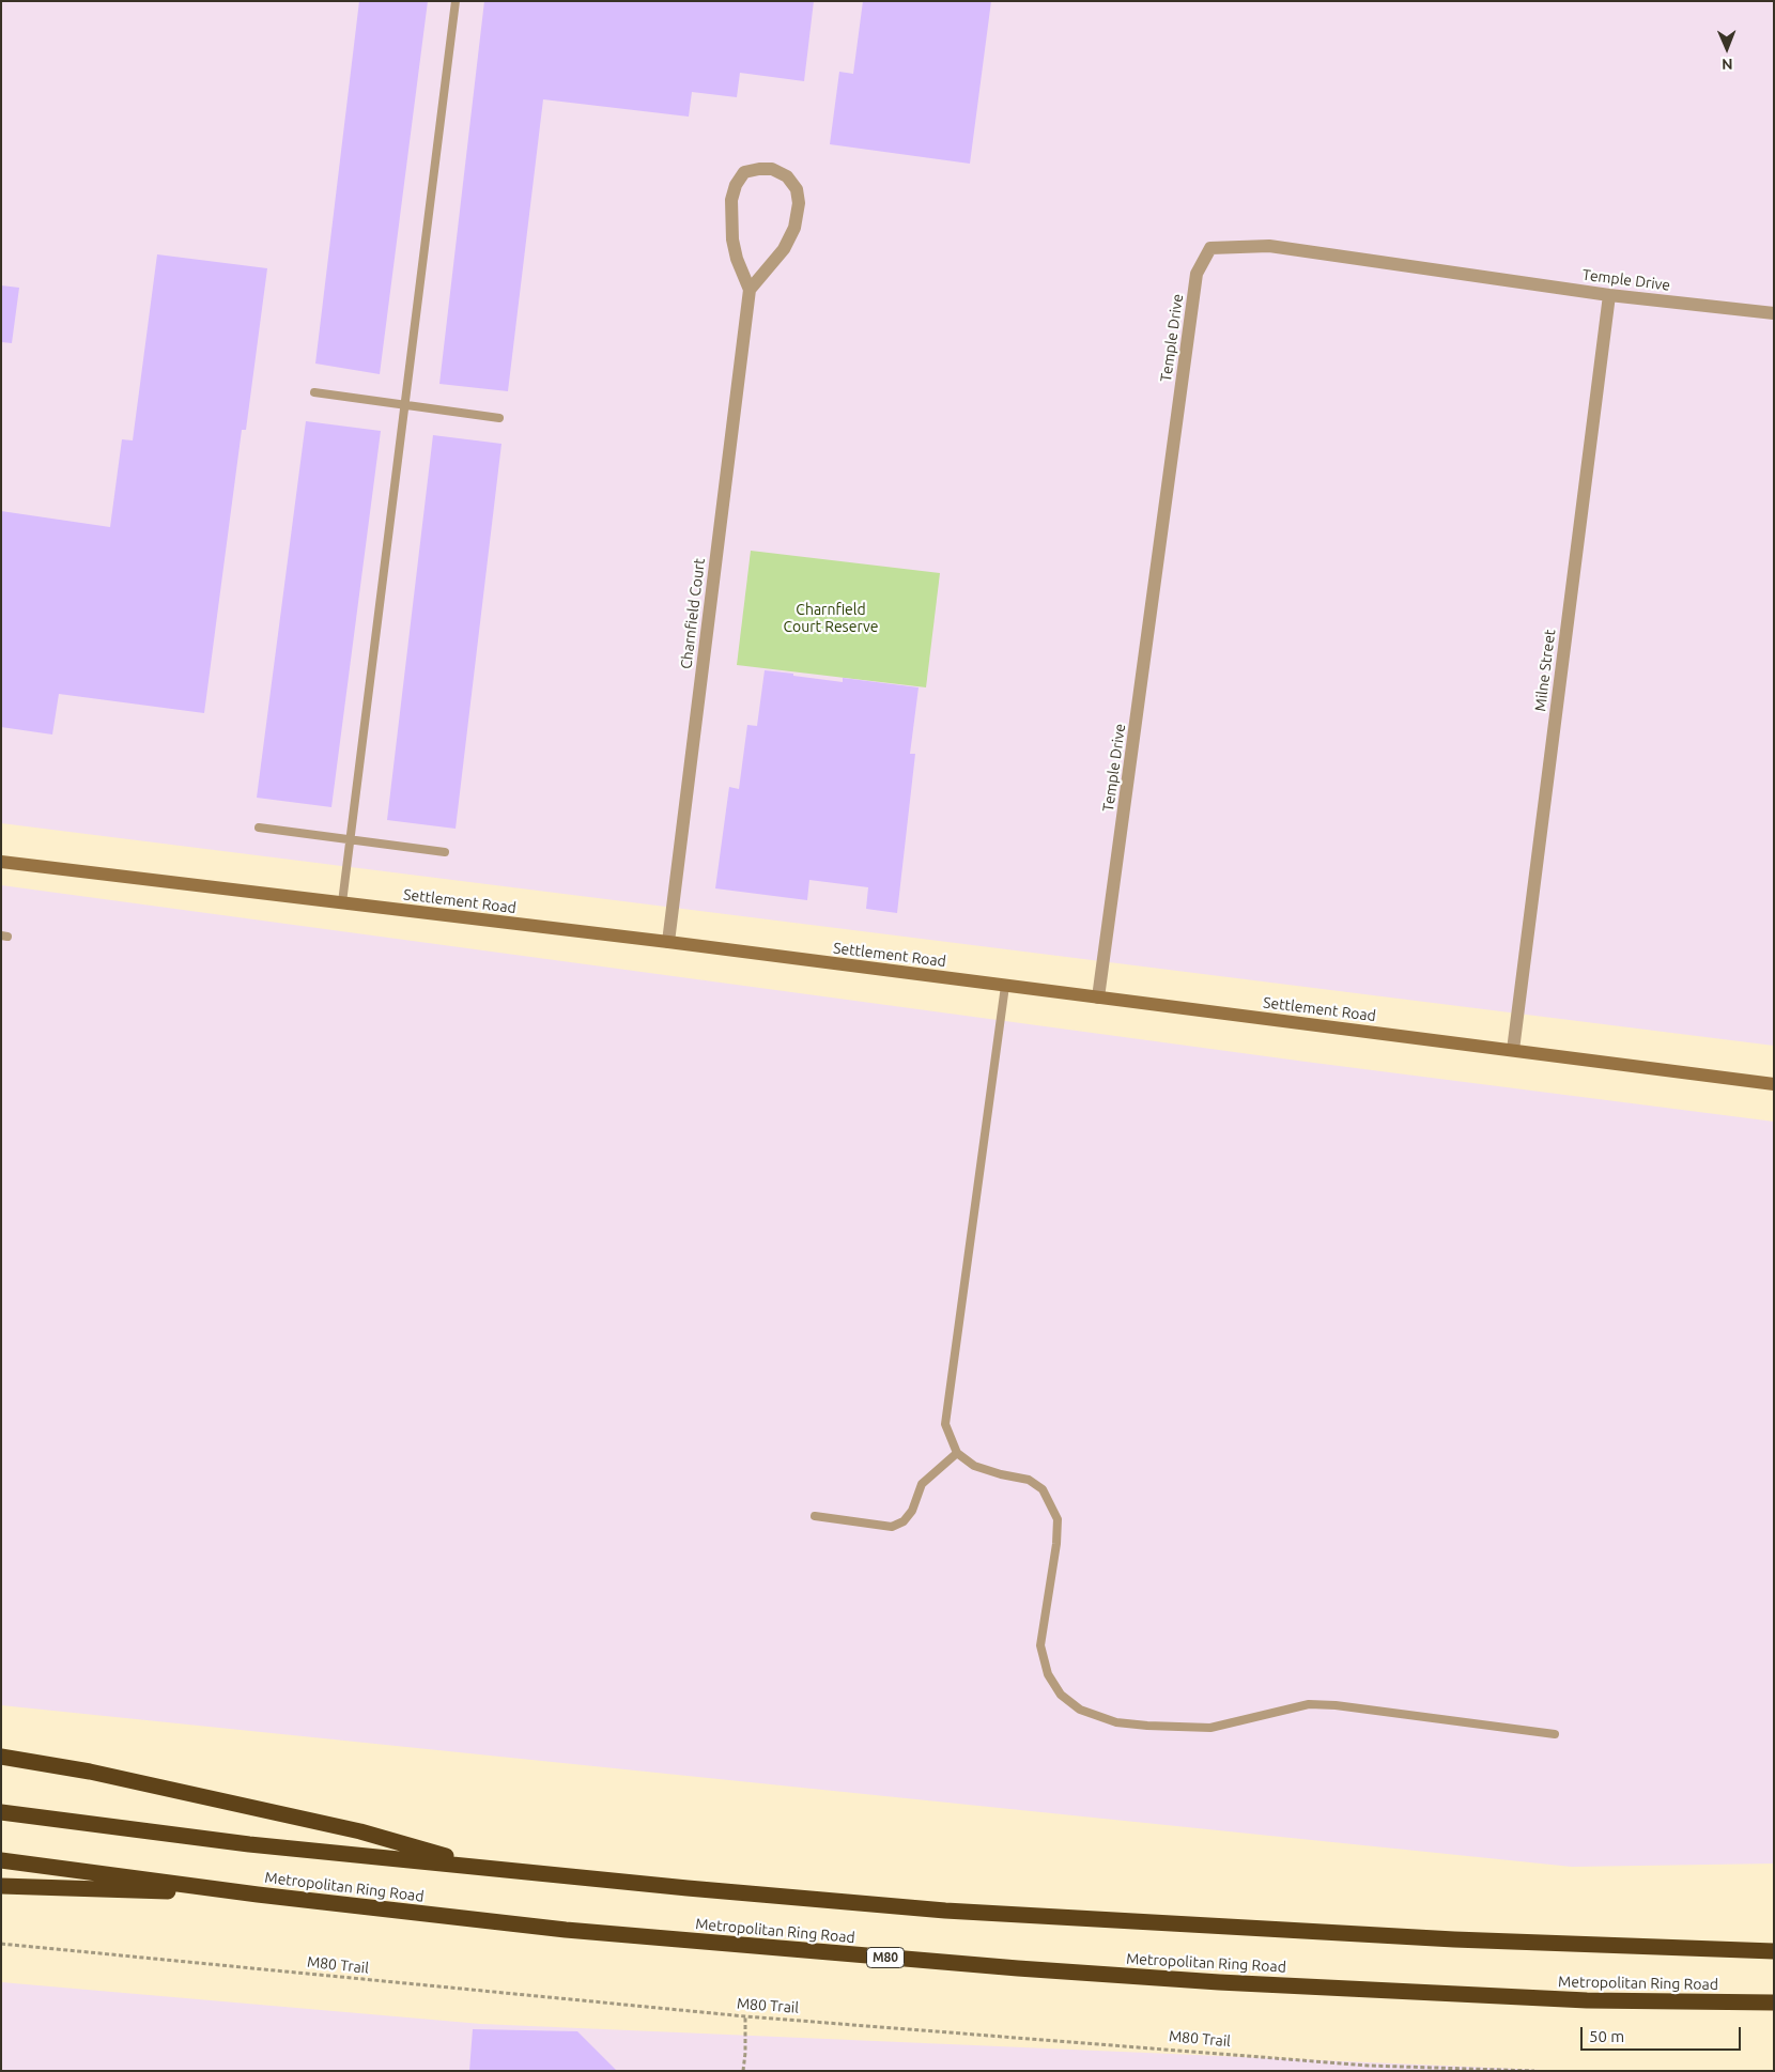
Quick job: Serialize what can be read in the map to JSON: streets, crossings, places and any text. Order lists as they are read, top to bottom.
{
  "streets": {
    "highway": ["Metropolitan Ring Road", "M80"],
    "main road": ["Settlement Road"],
    "street": ["Temple Drive", "Charnfield Court", "Milne Street"],
    "path": ["M80 Trail"]
  },
  "crossings": [
    ["Temple Drive", "Milne Street"],
    ["Temple Drive", "Settlement Road"],
    ["Charnfield Court", "Settlement Road"],
    ["Milne Street", "Settlement Road"]
  ],
  "parks": ["Charnfield Court Reserve"],
  "scale_bar": "50 m",
  "north": "bottom"
}
